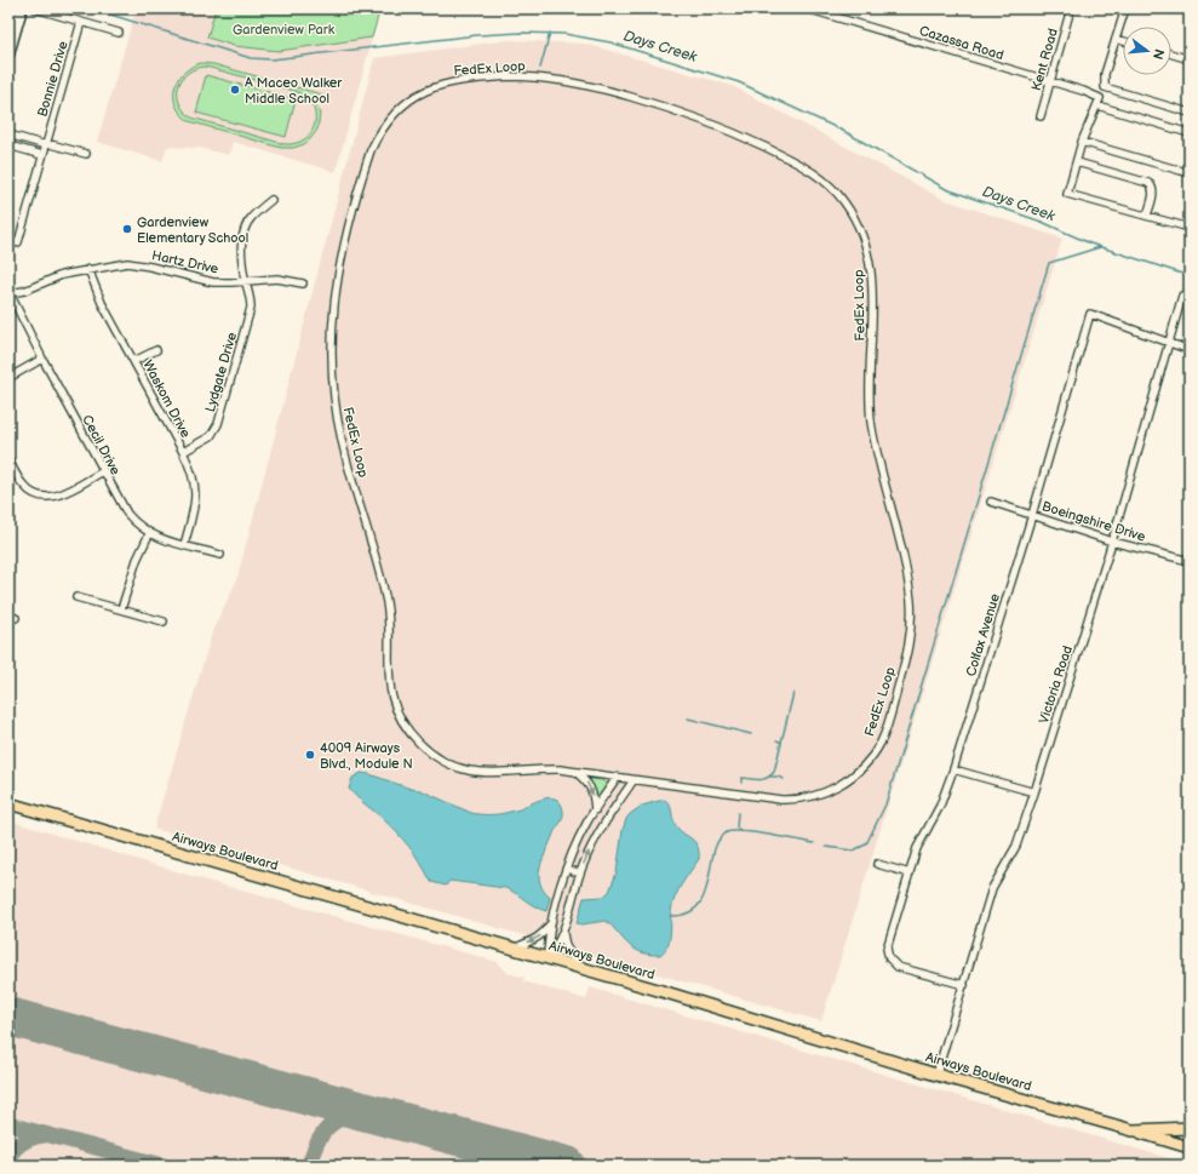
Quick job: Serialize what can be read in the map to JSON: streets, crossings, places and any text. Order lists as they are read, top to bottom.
{
  "streets": {
    "main road": ["Airways Boulevard"],
    "street": [
      "Cazassa Road",
      "Kent Road",
      "FedEx Loop",
      "Bonnie Drive",
      "Hartz Drive",
      "Lydgate Drive",
      "Waskom Drive",
      "Cecil Drive",
      "Boeingshire Drive",
      "Colfax Avenue",
      "Victoria Road"
    ]
  },
  "crossings": [
    ["Cazassa Road", "Kent Road"],
    ["Hartz Drive", "Lydgate Drive"],
    ["Hartz Drive", "Waskom Drive"],
    ["Hartz Drive", "Cecil Drive"],
    ["Lydgate Drive", "Waskom Drive"],
    ["Waskom Drive", "Cecil Drive"],
    ["Boeingshire Drive", "Colfax Avenue"],
    ["Boeingshire Drive", "Victoria Road"],
    ["Colfax Avenue", "Victoria Road"],
    ["Victoria Road", "Airways Boulevard"]
  ],
  "water": ["Days Creek"],
  "parks": ["Gardenview Park"],
  "places": ["A Maceo Walker Middle School", "Gardenview Elementary School", "4009 Airways Blvd., Module N"],
  "north": "right"
}
